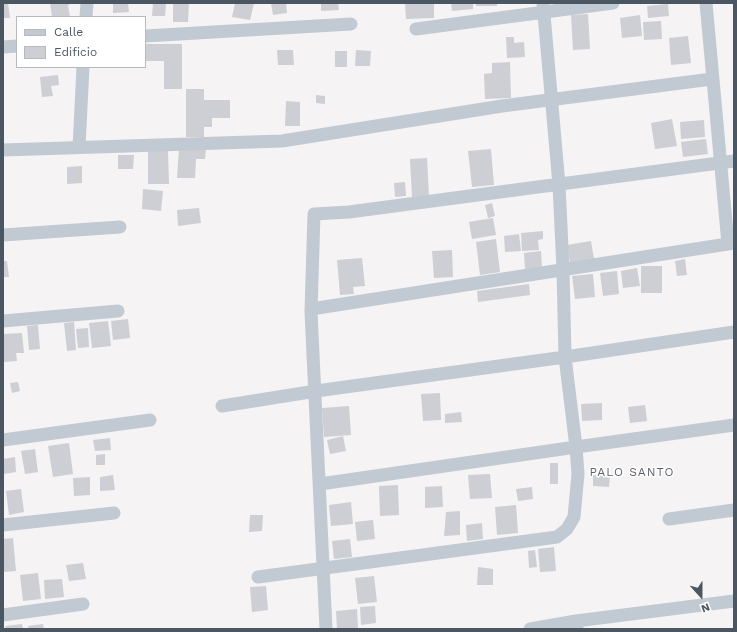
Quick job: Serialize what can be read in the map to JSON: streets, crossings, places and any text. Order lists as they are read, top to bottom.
{
  "districts": ["PALO SANTO"],
  "legend": ["Calle", "Edificio"],
  "north": "bottom"
}
